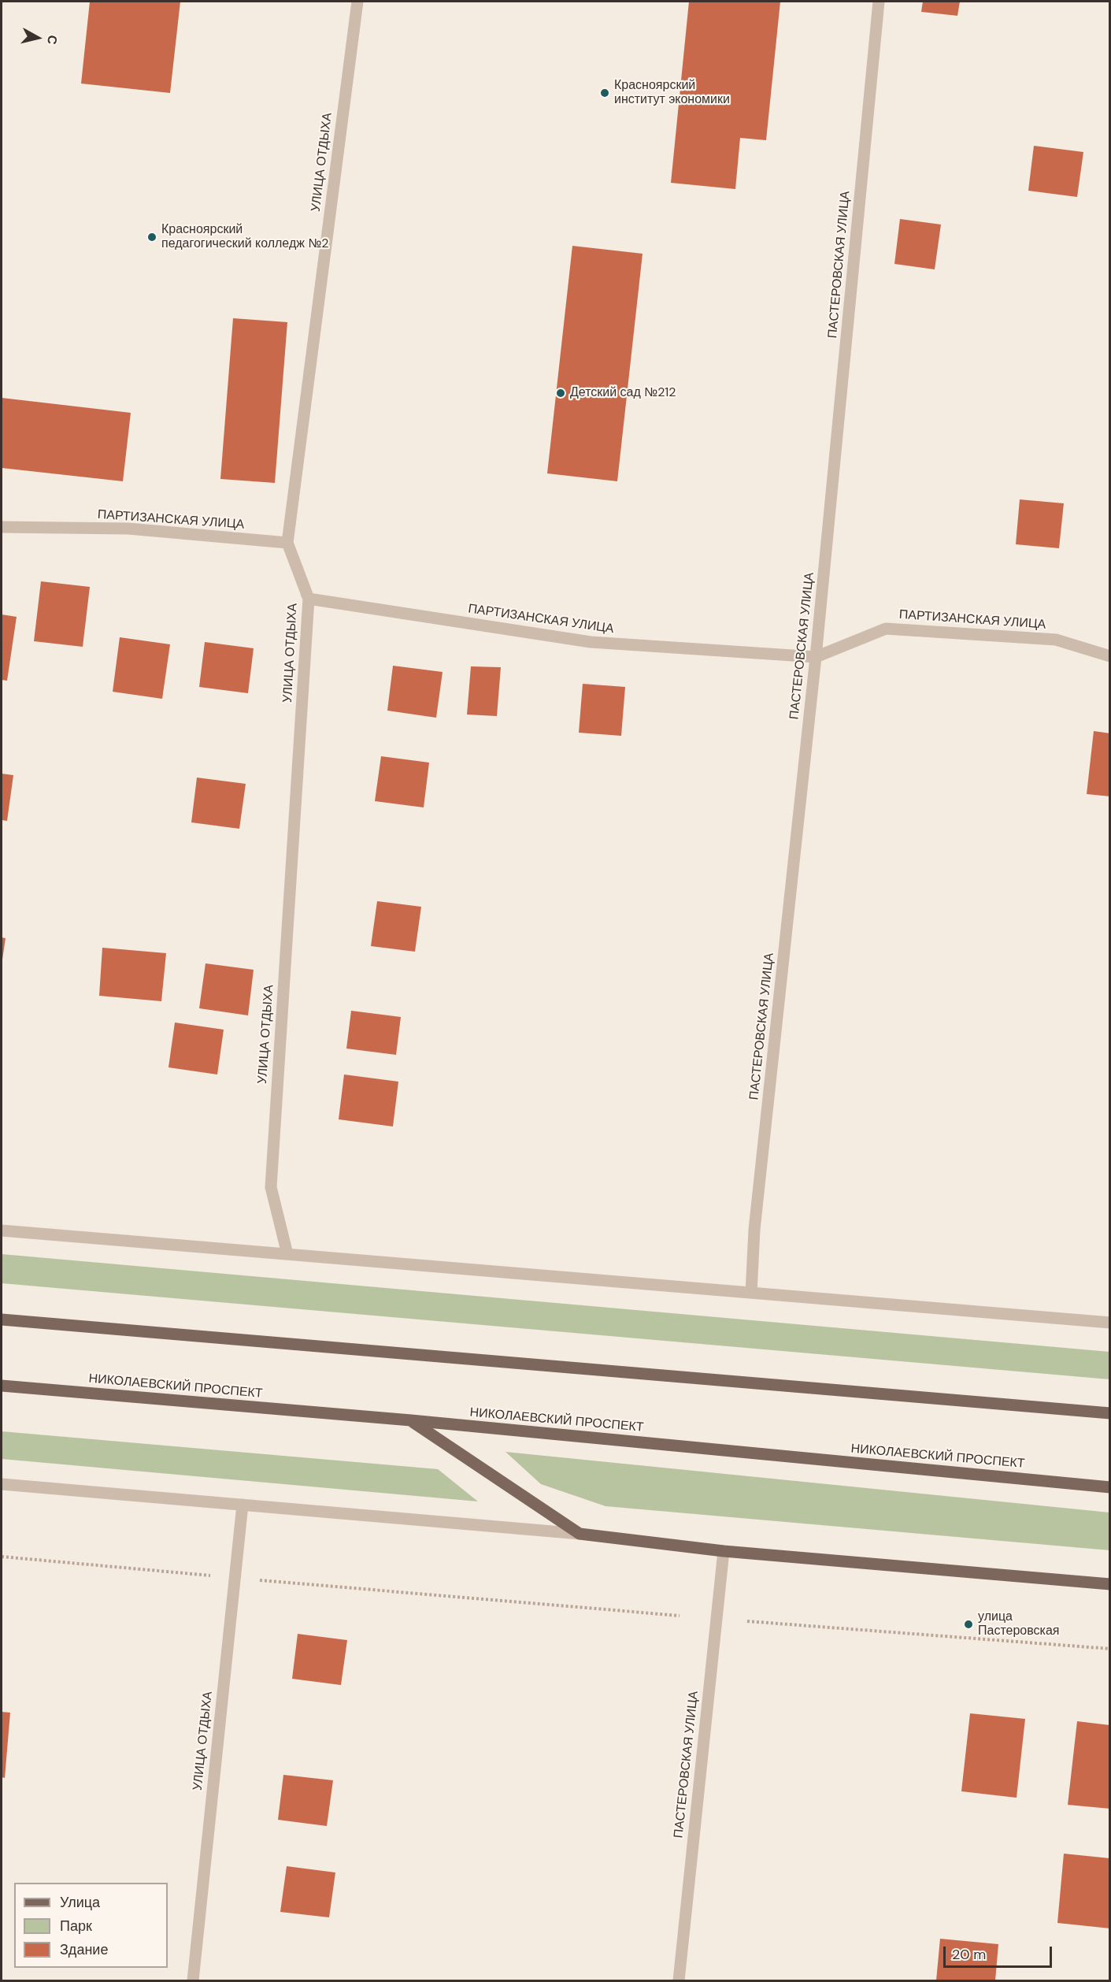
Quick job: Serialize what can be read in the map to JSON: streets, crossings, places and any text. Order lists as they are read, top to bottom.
{
  "streets": {
    "main road": ["НИКОЛАЕВСКИЙ ПРОСПЕКТ"],
    "street": ["УЛИЦА ОТДЫХА", "ПАСТЕРОВСКАЯ УЛИЦА", "ПАРТИЗАНСКАЯ УЛИЦА"]
  },
  "crossings": [
    ["УЛИЦА ОТДЫХА", "ПАРТИЗАНСКАЯ УЛИЦА"],
    ["ПАСТЕРОВСКАЯ УЛИЦА", "ПАРТИЗАНСКАЯ УЛИЦА"]
  ],
  "places": [
    "Красноярский институт экономики",
    "Красноярский педагогический колледж №2",
    "Детский сад №212",
    "улица Пастеровская"
  ],
  "legend": ["Улица", "Парк", "Здание"],
  "scale_bar": "20 m",
  "north": "right"
}
